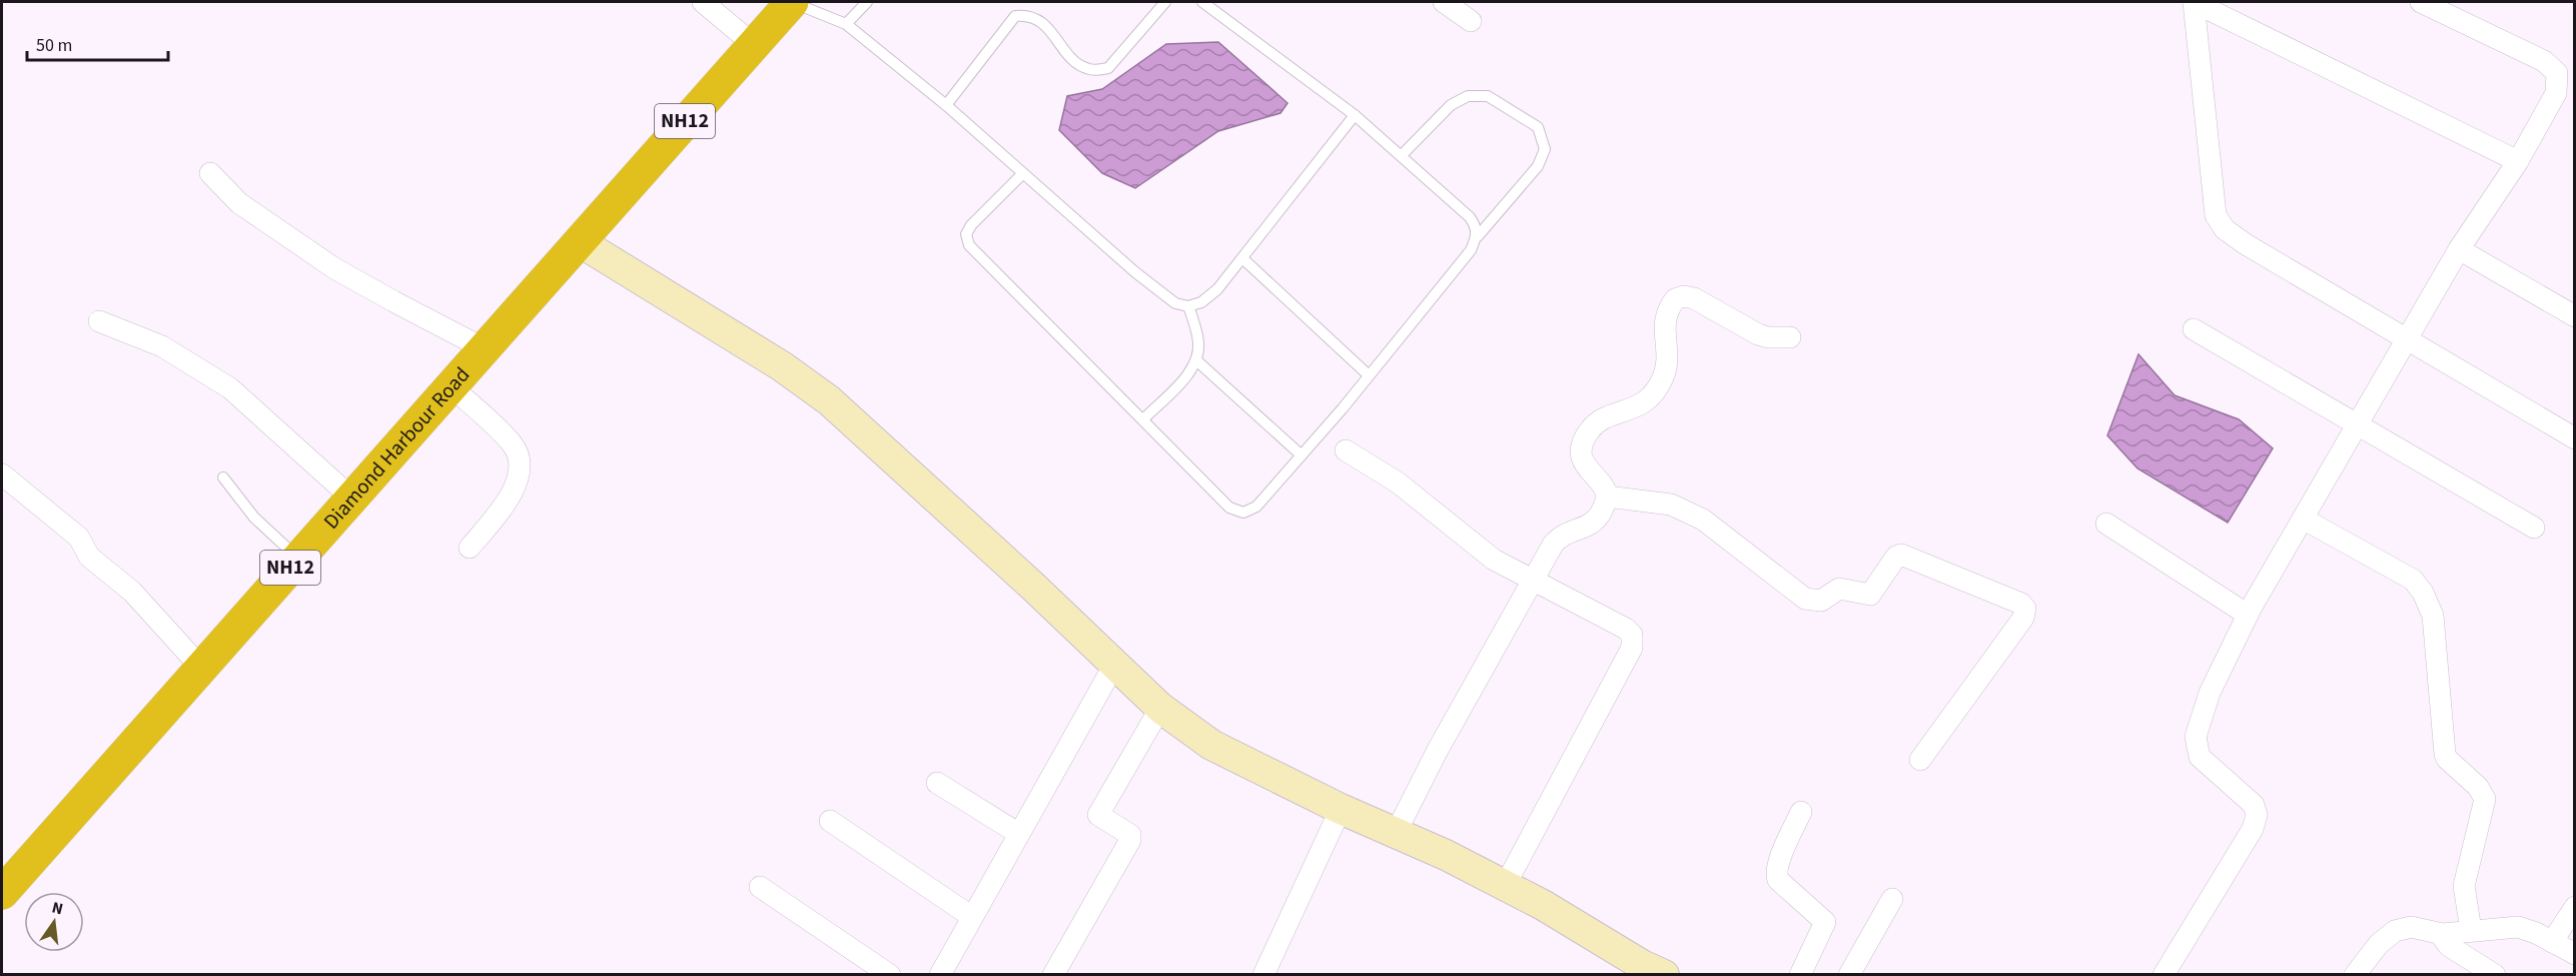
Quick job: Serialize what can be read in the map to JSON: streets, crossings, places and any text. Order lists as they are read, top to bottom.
{
  "streets": {
    "highway": ["NH12", "Diamond Harbour Road"]
  },
  "scale_bar": "50 m",
  "north": "top"
}
